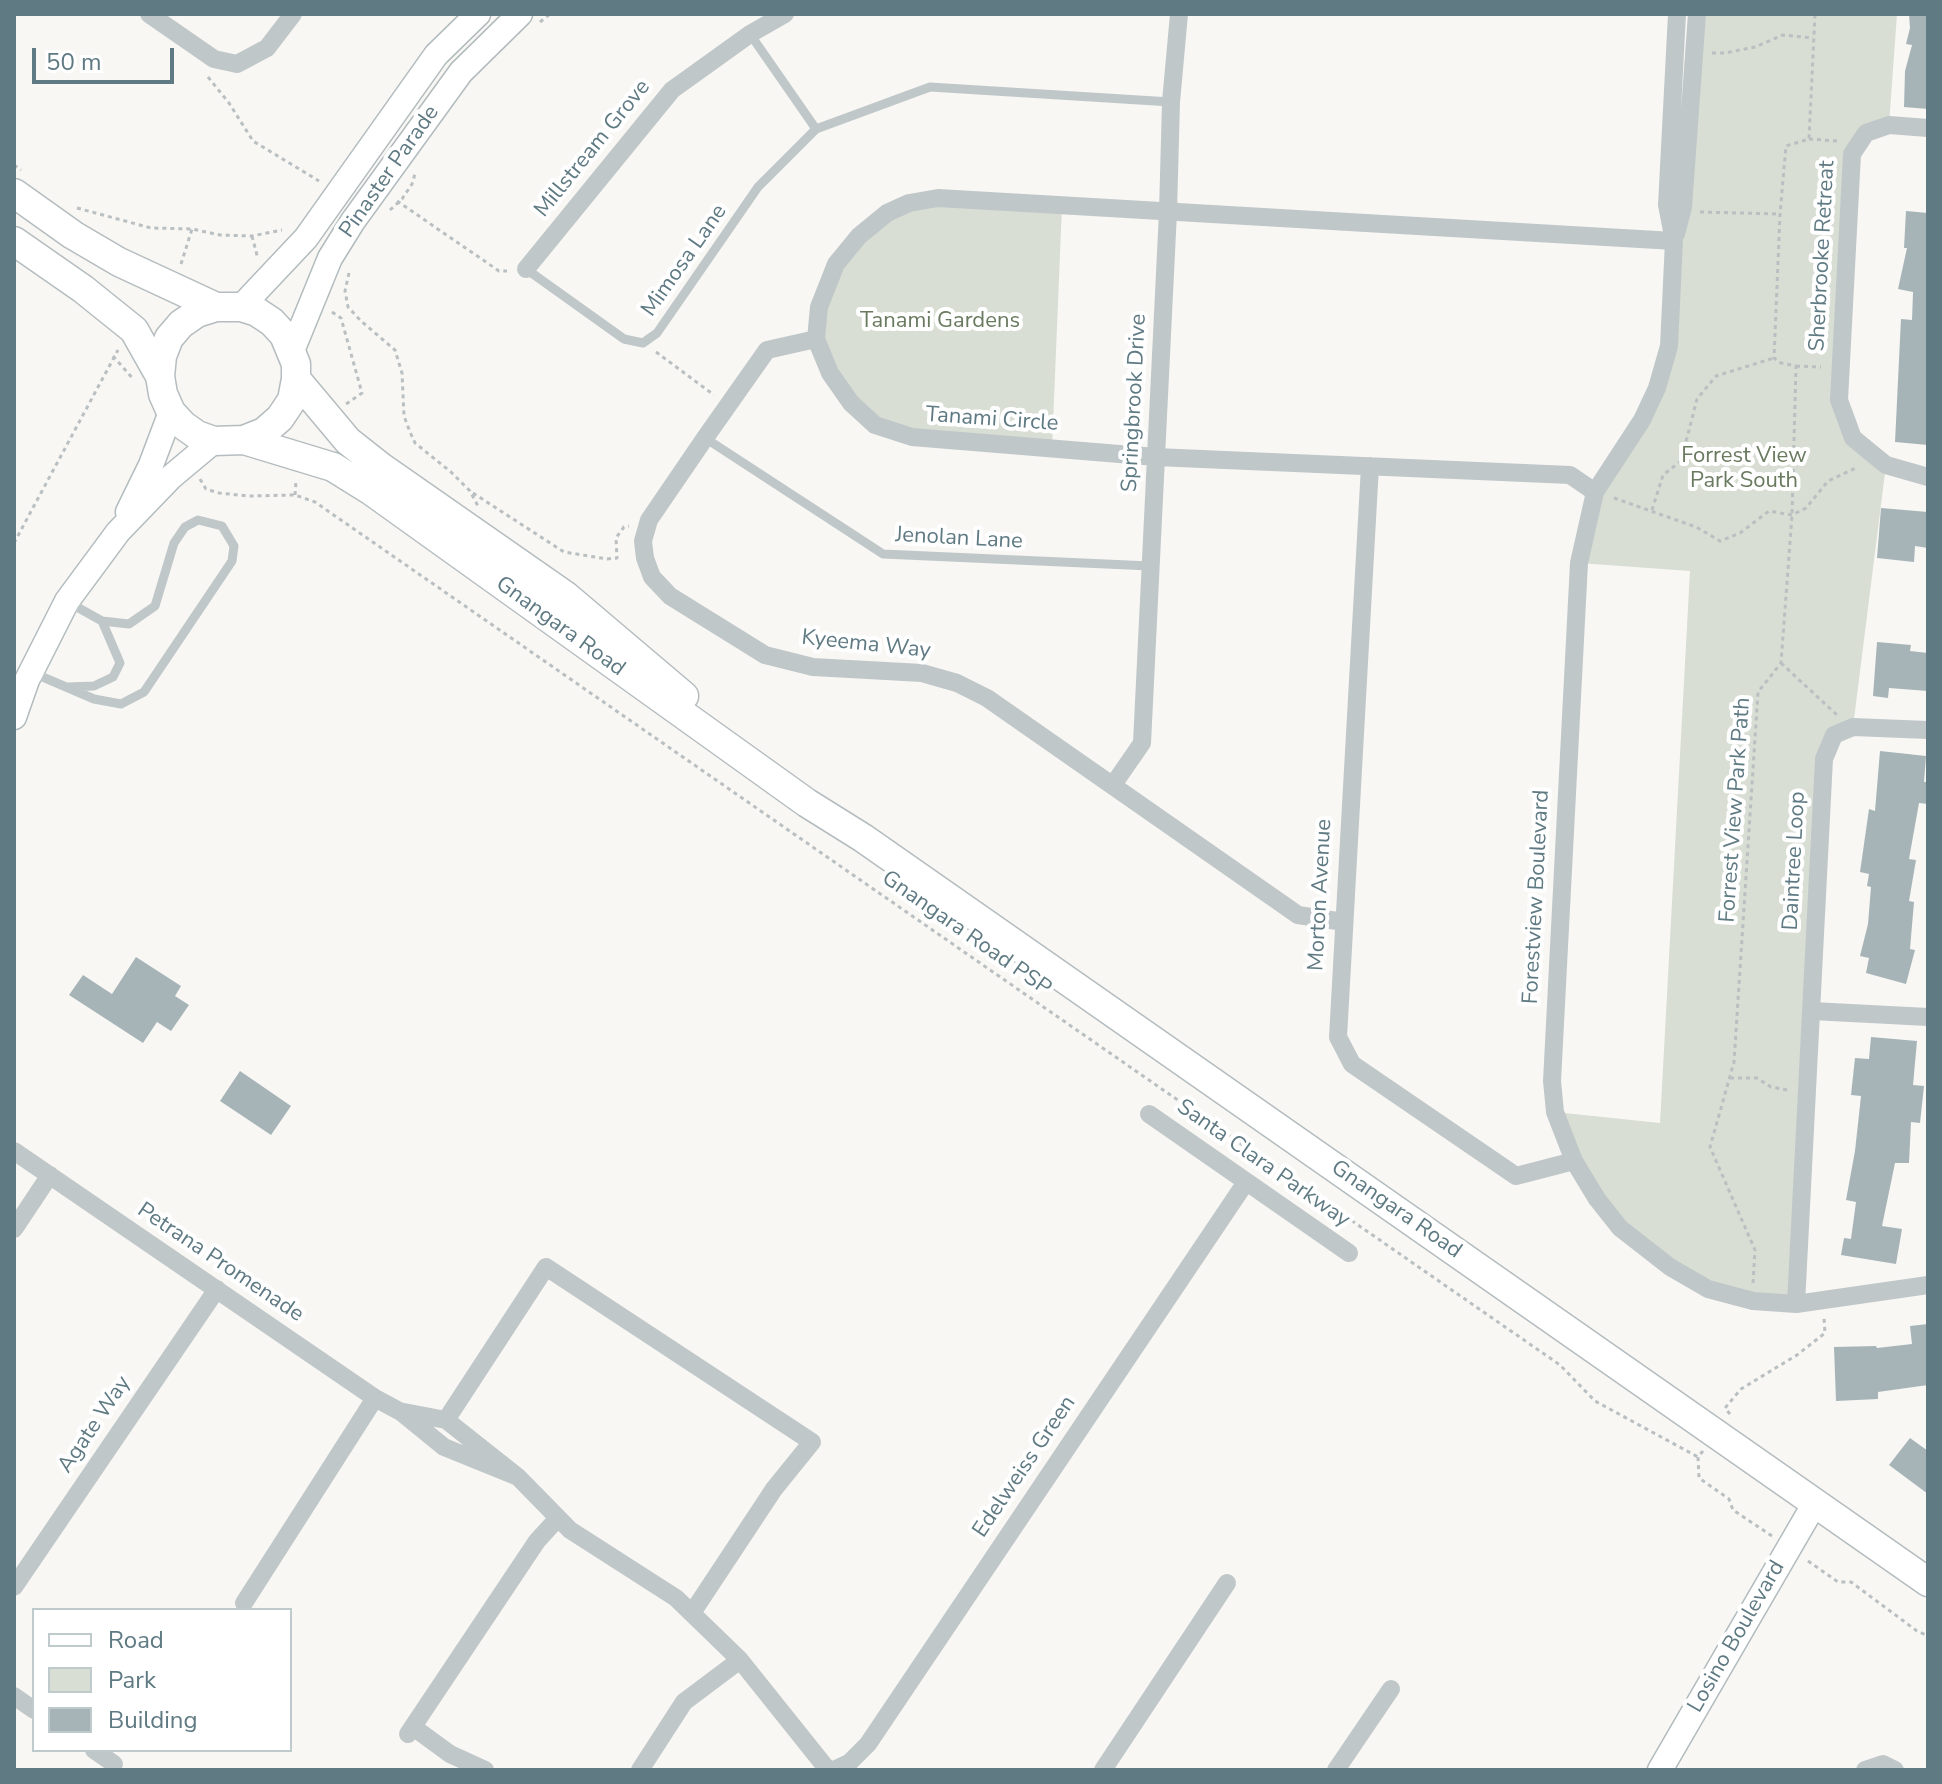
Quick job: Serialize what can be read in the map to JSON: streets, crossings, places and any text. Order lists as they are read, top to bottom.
{
  "streets": {
    "main road": ["Pinaster Parade", "Gnangara Road", "Losino Boulevard"],
    "street": [
      "Millstream Grove",
      "Sherbrooke Retreat",
      "Springbrook Drive",
      "Tanami Circle",
      "Kyeema Way",
      "Daintree Loop",
      "Morton Avenue",
      "Forestview Boulevard",
      "Santa Clara Parkway",
      "Petrana Promenade",
      "Agate Way",
      "Edelweiss Green"
    ],
    "lane": ["Mimosa Lane", "Jenolan Lane"],
    "path": ["Forrest View Park Path", "Gnangara Road PSP"]
  },
  "crossings": [
    ["Millstream Grove", "Mimosa Lane"],
    ["Pinaster Parade", "Gnangara Road"],
    ["Mimosa Lane", "Springbrook Drive"],
    ["Springbrook Drive", "Tanami Circle"],
    ["Springbrook Drive", "Jenolan Lane"],
    ["Springbrook Drive", "Kyeema Way"],
    ["Tanami Circle", "Morton Avenue"],
    ["Tanami Circle", "Forestview Boulevard"],
    ["Gnangara Road", "Gnangara Road PSP"],
    ["Gnangara Road", "Losino Boulevard"],
    ["Kyeema Way", "Morton Avenue"],
    ["Forrest View Park Path", "Forestview Boulevard"],
    ["Daintree Loop", "Forestview Boulevard"],
    ["Morton Avenue", "Forestview Boulevard"],
    ["Santa Clara Parkway", "Edelweiss Green"],
    ["Petrana Promenade", "Agate Way"]
  ],
  "parks": ["Tanami Gardens", "Forrest View Park South"],
  "legend": ["Road", "Park", "Building"],
  "scale_bar": "50 m"
}
